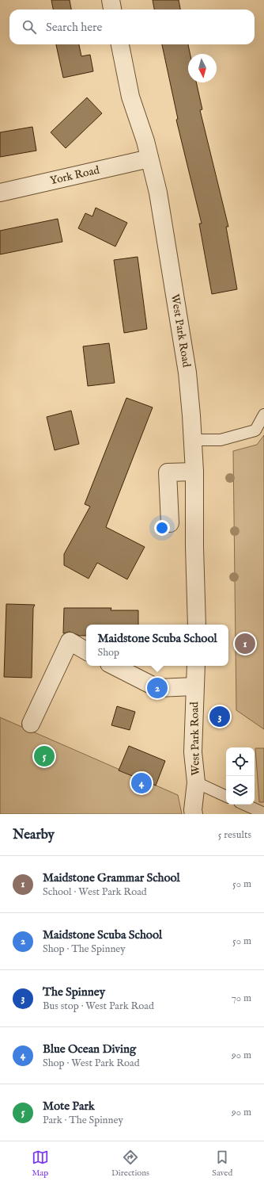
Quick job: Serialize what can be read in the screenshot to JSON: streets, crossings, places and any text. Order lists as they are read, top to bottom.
{
  "streets": {
    "street": ["York Road", "West Park Road"]
  },
  "crossings": [
    ["York Road", "West Park Road"]
  ],
  "north": "bottom",
  "page": {
    "search": "Search here",
    "popup": ["Maidstone Scuba School", "Shop"],
    "pins": [
      "1",
      "2",
      "3",
      "5",
      "4"
    ],
    "heading": ["Nearby", "5 results"],
    "list": [
      {
        "mark": "1",
        "name": "Maidstone Grammar School",
        "note": "School · West Park Road",
        "value": "50 m"
      },
      {
        "mark": "2",
        "name": "Maidstone Scuba School",
        "note": "Shop · The Spinney",
        "value": "50 m"
      },
      {
        "mark": "3",
        "name": "The Spinney",
        "note": "Bus stop · West Park Road",
        "value": "70 m"
      },
      {
        "mark": "4",
        "name": "Blue Ocean Diving",
        "note": "Shop · West Park Road",
        "value": "90 m"
      },
      {
        "mark": "5",
        "name": "Mote Park",
        "note": "Park · The Spinney",
        "value": "90 m"
      }
    ],
    "nav": ["Map", "Directions", "Saved"]
  }
}
